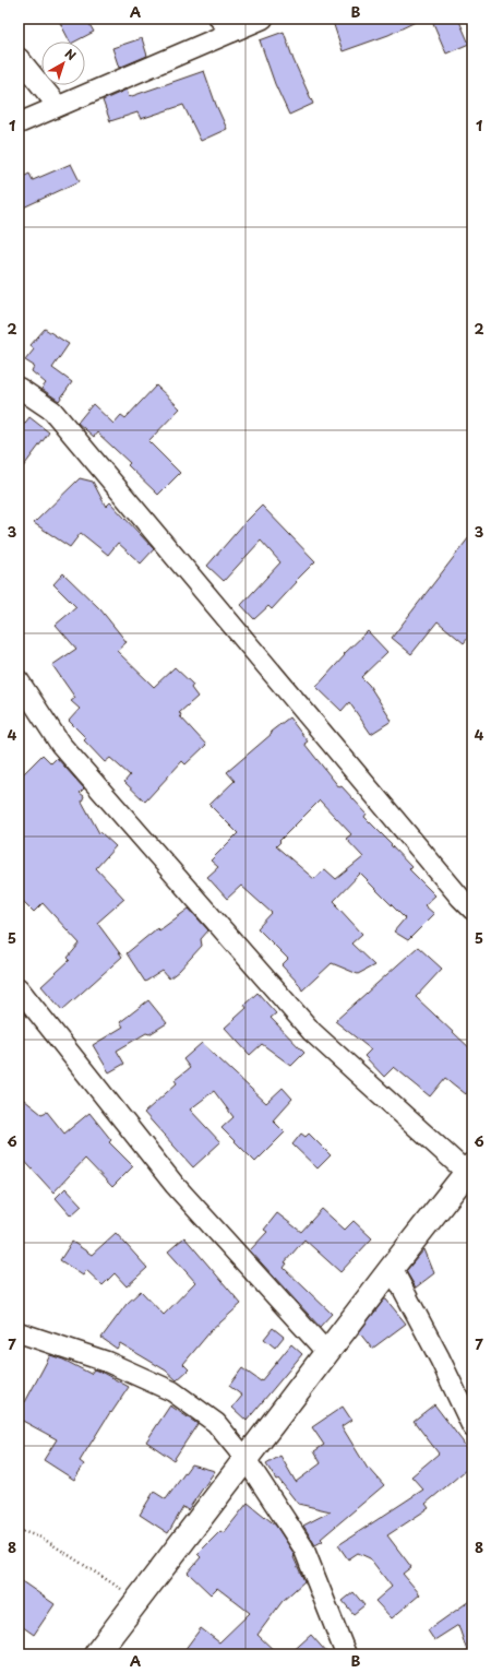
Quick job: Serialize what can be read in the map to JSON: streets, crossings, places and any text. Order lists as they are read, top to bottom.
{
  "north": "top right",
  "grid": {
    "columns": ["A", "B"],
    "rows": [
      "1",
      "2",
      "3",
      "4",
      "5",
      "6",
      "7",
      "8"
    ]
  }
}
